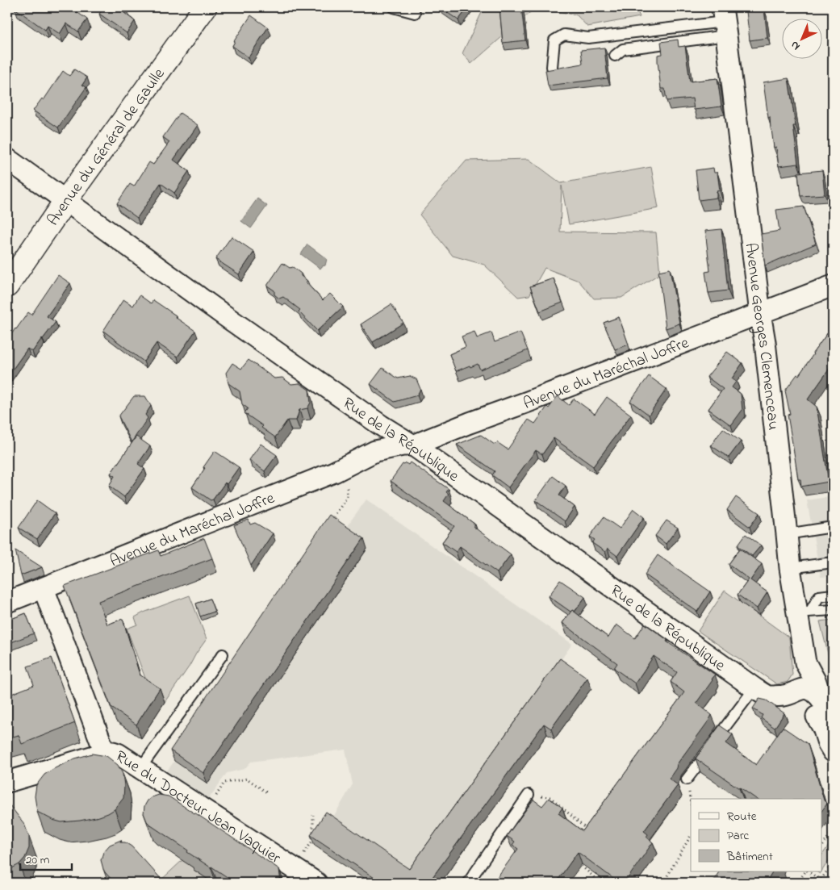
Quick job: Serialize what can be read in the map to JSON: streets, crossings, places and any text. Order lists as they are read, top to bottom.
{
  "streets": {
    "street": [
      "Avenue du Général de Gaulle",
      "Avenue Georges Clemenceau",
      "Avenue du Maréchal Joffre",
      "Rue de la République",
      "Rue du Docteur Jean Vaquier"
    ]
  },
  "crossings": [
    ["Avenue du Général de Gaulle", "Rue de la République"],
    ["Avenue Georges Clemenceau", "Avenue du Maréchal Joffre"],
    ["Avenue Georges Clemenceau", "Rue de la République"],
    ["Avenue du Maréchal Joffre", "Rue de la République"]
  ],
  "legend": ["Route", "Parc", "Bâtiment"],
  "scale_bar": "20 m",
  "north": "bottom left"
}
